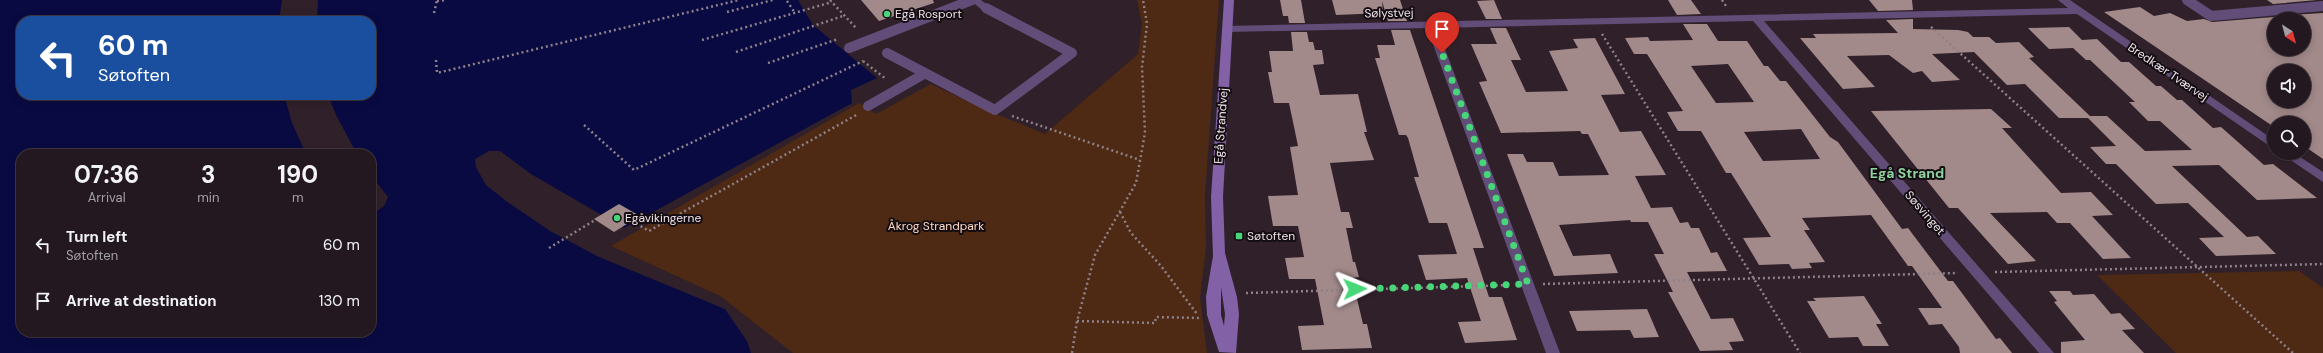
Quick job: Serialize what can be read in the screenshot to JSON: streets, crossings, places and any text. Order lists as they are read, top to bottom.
{
  "streets": {
    "street": [
      "Sølystvej",
      "Bredkær Tværvej",
      "Egå Strandvej",
      "Søsvinget"
    ]
  },
  "crossings": [
    ["Sølystvej", "Bredkær Tværvej"],
    ["Sølystvej", "Egå Strandvej"],
    ["Sølystvej", "Søsvinget"]
  ],
  "districts": ["Egå Strand"],
  "parks": ["Åkrog Strandpark"],
  "places": {
    "other": ["Egå Rosport", "Egåvikingerne"],
    "transit": ["Søtoften"]
  },
  "north": "bottom right",
  "page": {
    "turn": ["60 m", "Søtoften"],
    "eta": [
      "07:36",
      "Arrival",
      "3",
      "min",
      "190",
      "m"
    ],
    "list": [
      {
        "name": "Turn left",
        "note": "Søtoften",
        "value": "60 m"
      },
      {
        "name": "Arrive at destination",
        "value": "130 m"
      }
    ]
  }
}
